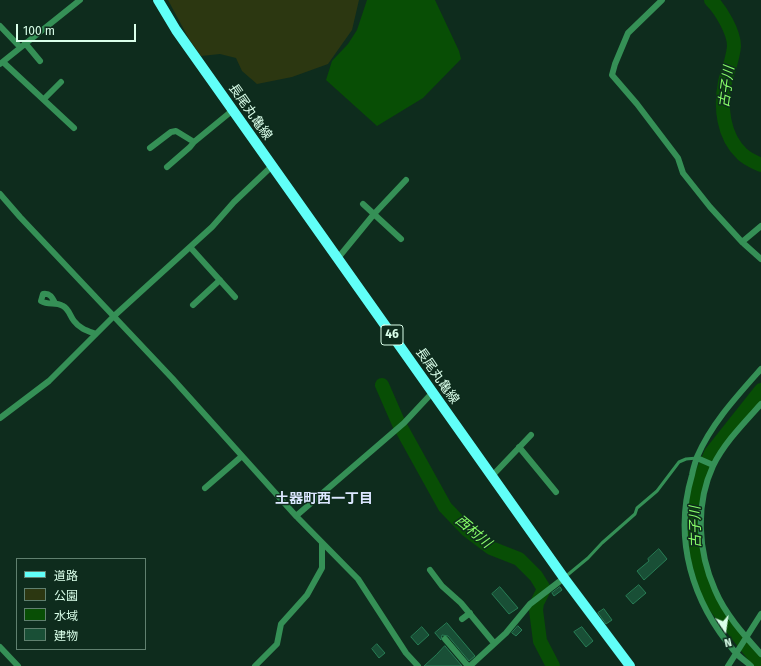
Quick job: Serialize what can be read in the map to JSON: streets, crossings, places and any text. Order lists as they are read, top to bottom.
{
  "streets": {
    "main road": ["長尾丸亀線", "46"]
  },
  "districts": ["土器町西一丁目"],
  "water": ["古子川", "西村川"],
  "legend": [
    "道路",
    "公園",
    "水域",
    "建物"
  ],
  "scale_bar": "100 m",
  "north": "bottom"
}
